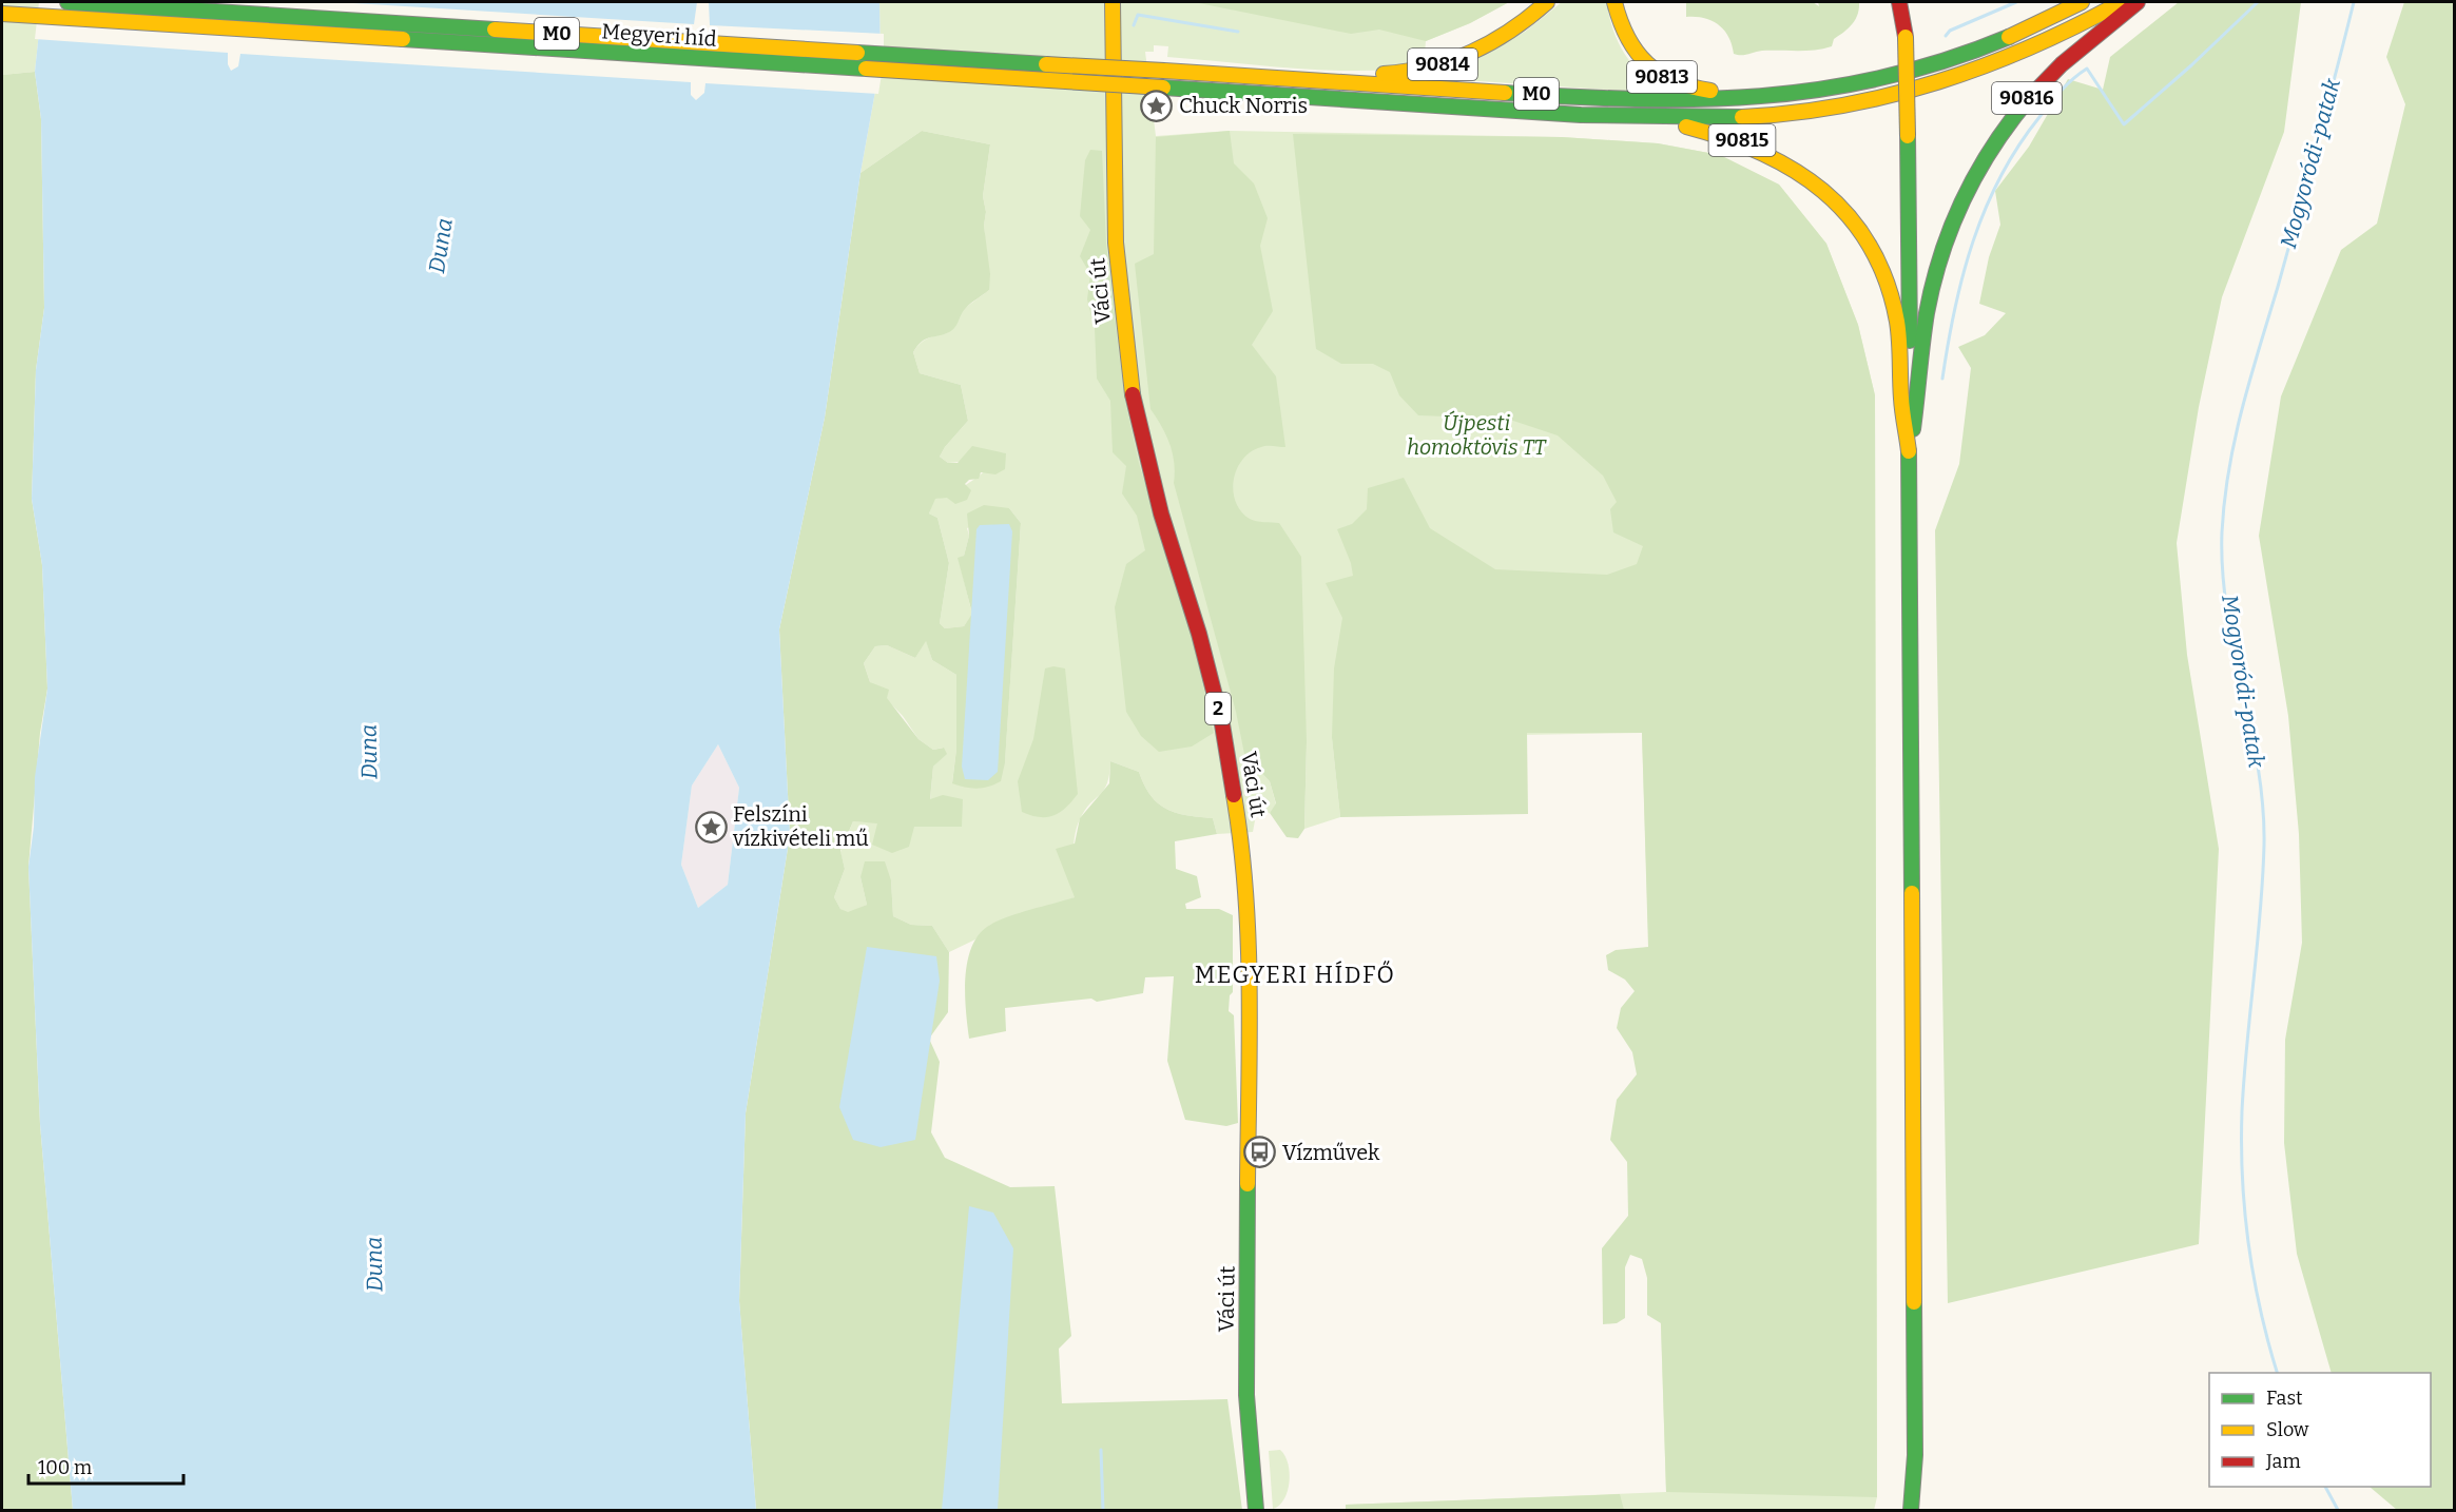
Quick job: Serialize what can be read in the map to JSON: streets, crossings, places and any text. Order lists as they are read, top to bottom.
{
  "streets": {
    "main road": [
      "M0",
      "Megyeri híd",
      "90814",
      "90813",
      "90816",
      "90815",
      "Váci út",
      "2"
    ]
  },
  "crossings": [
    ["M0", "Megyeri híd"],
    ["M0", "90814"],
    ["M0", "90813"],
    ["M0", "90815"],
    ["Megyeri híd", "90814"],
    ["Megyeri híd", "90815"],
    ["90816", "90815"]
  ],
  "districts": ["MEGYERI HÍDFŐ"],
  "water": ["Mogyoródi-patak", "Duna"],
  "parks": ["Újpesti homoktövis TT"],
  "places": {
    "place": ["Chuck Norris", "Felszíni vízkivételi mű"],
    "bus stop": ["Vízművek"]
  },
  "legend": ["Fast", "Slow", "Jam"],
  "scale_bar": "100 m"
}
